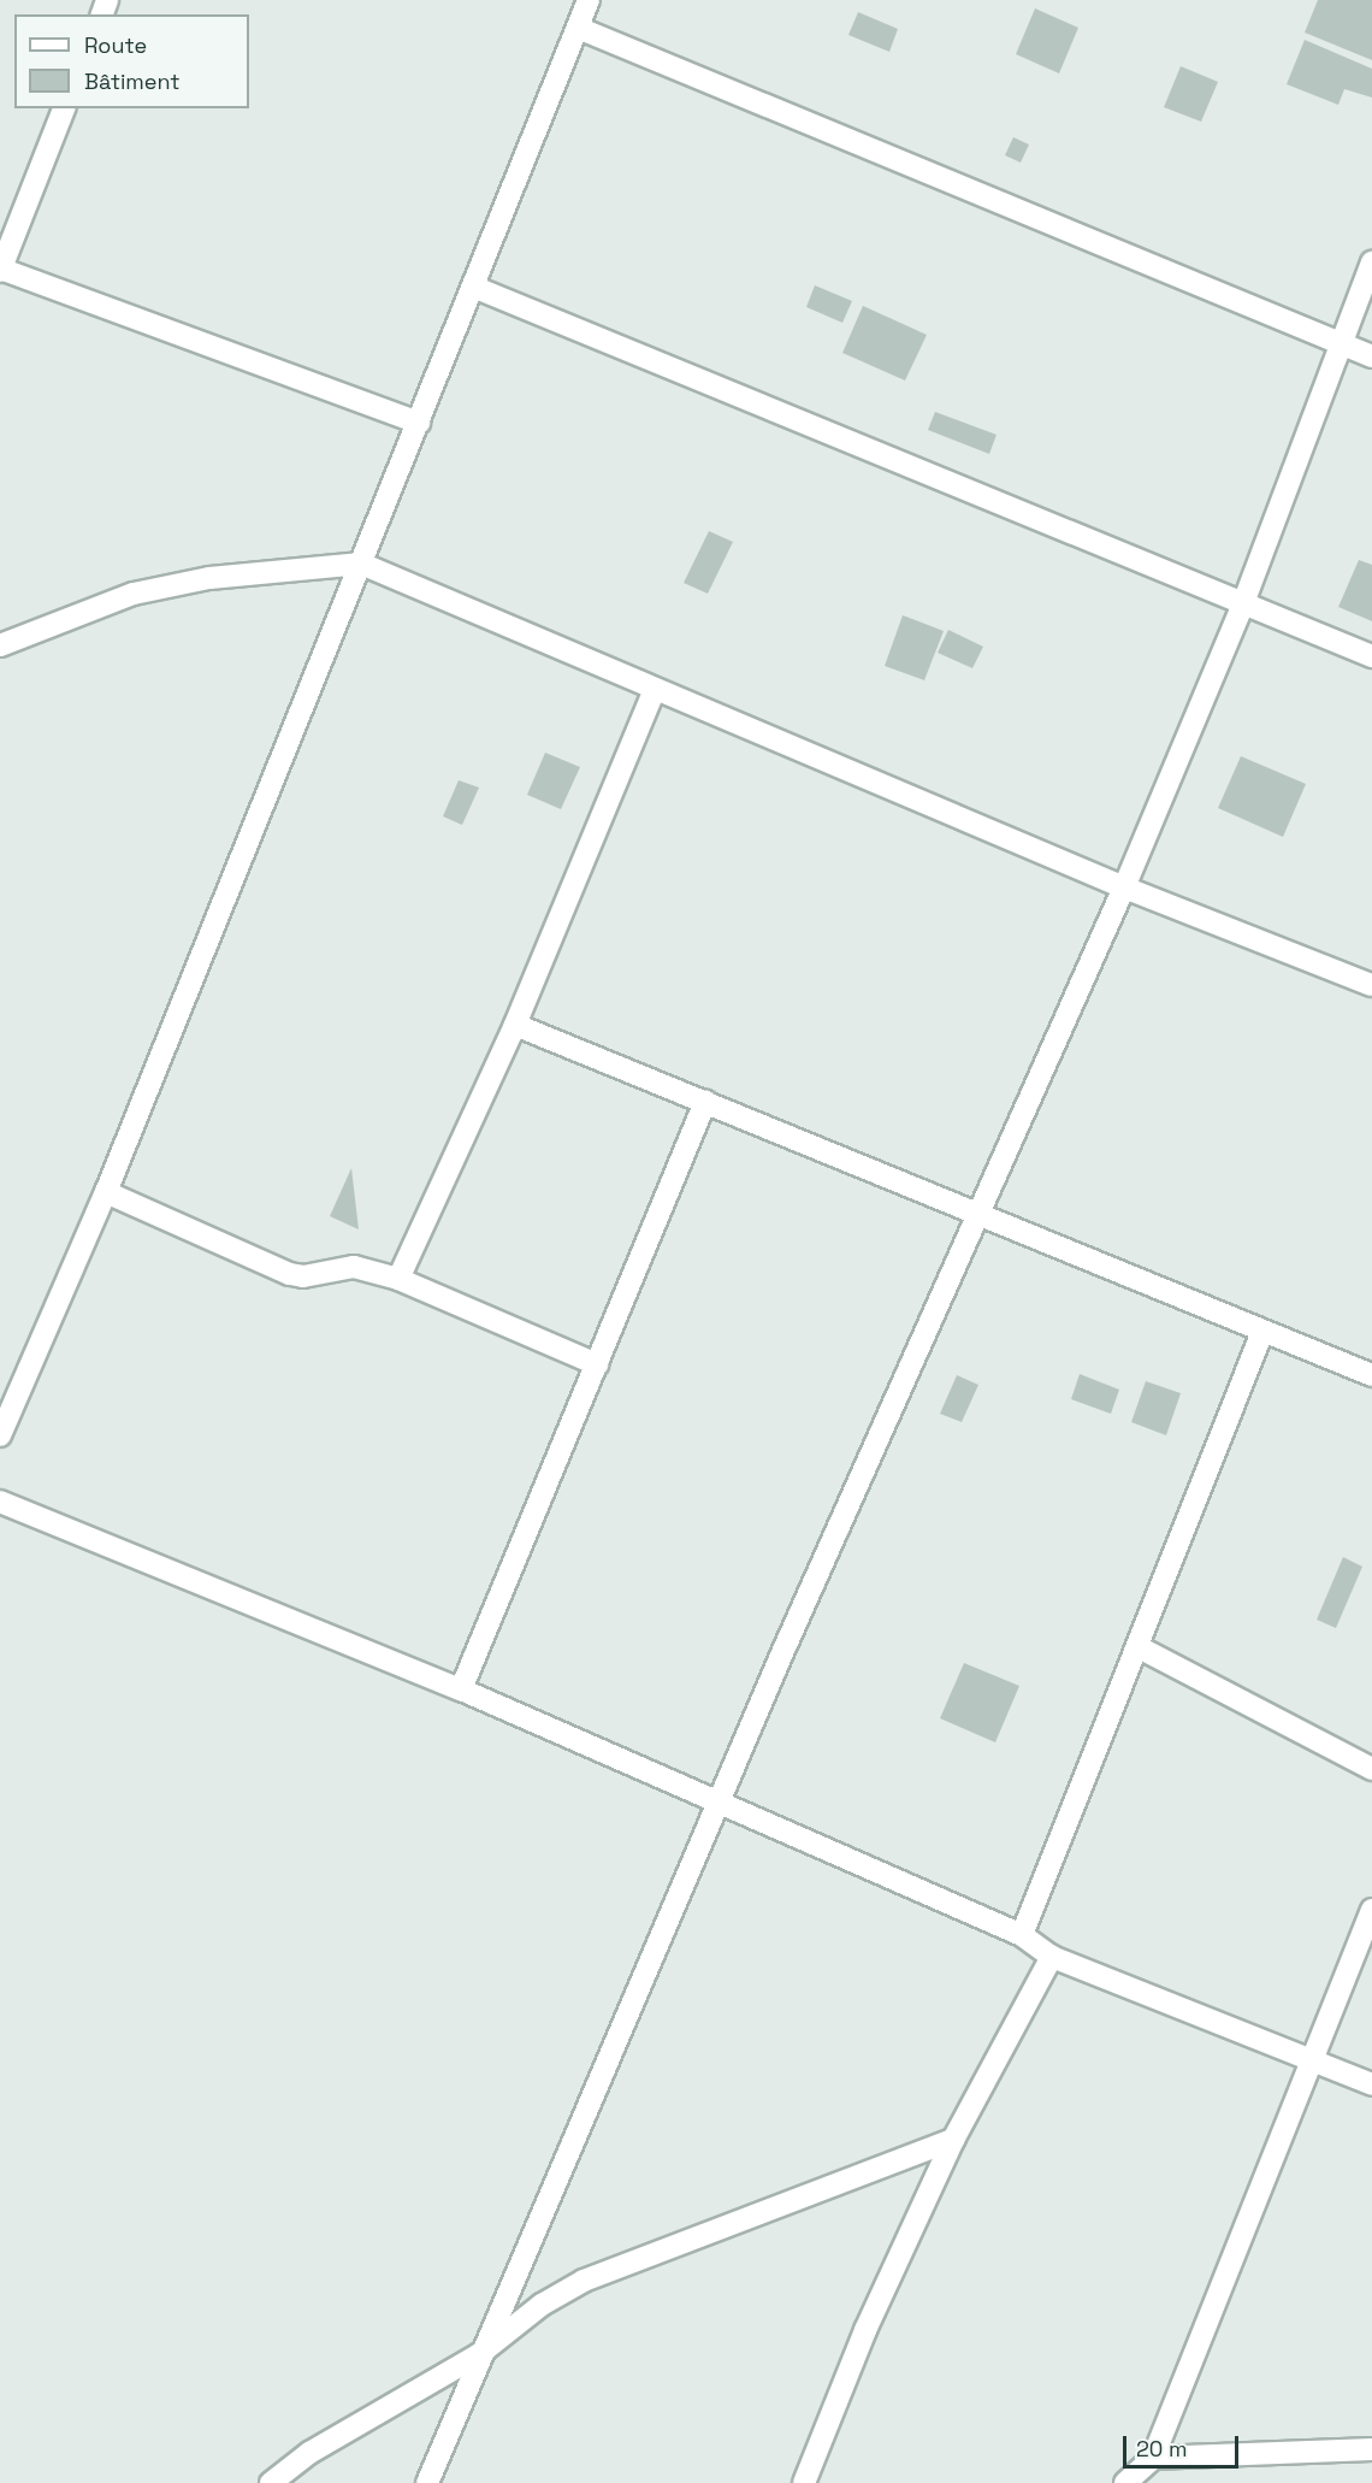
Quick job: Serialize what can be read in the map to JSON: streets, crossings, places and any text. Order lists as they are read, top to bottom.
{
  "legend": ["Route", "Bâtiment"],
  "scale_bar": "20 m"
}
